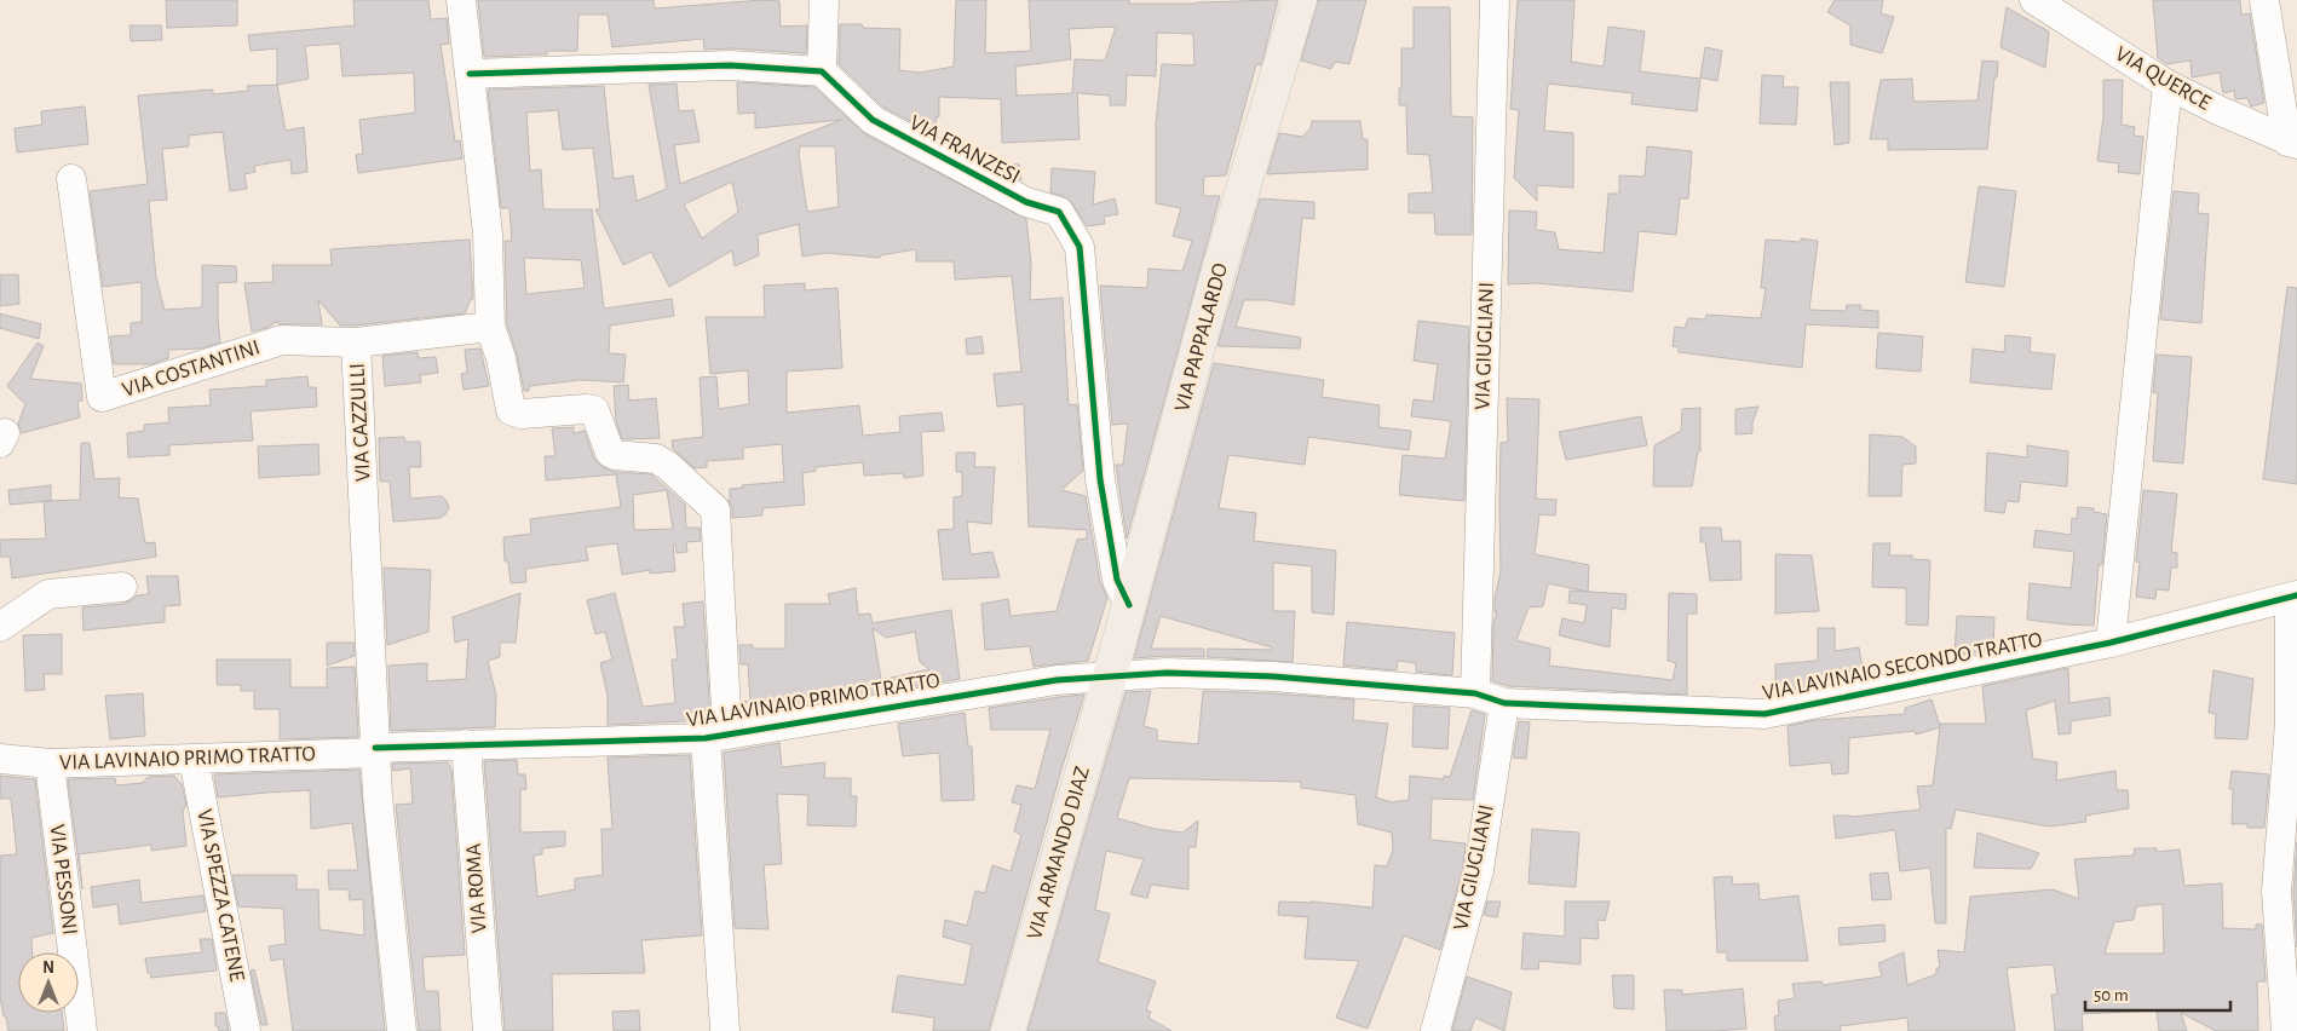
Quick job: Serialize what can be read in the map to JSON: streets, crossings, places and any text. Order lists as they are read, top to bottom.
{
  "streets": {
    "main road": ["VIA PAPPALARDO", "VIA ARMANDO DIAZ"],
    "street": [
      "VIA QUERCE",
      "VIA FRANZESI",
      "VIA GIUGLIANI",
      "VIA COSTANTINI",
      "VIA CAZZULLI",
      "VIA LAVINAIO SECONDO TRATTO",
      "VIA LAVINAIO PRIMO TRATTO",
      "VIA PESSONI",
      "VIA ROMA",
      "VIA SPEZZA CATENE"
    ]
  },
  "crossings": [
    ["VIA FRANZESI", "VIA PAPPALARDO"],
    ["VIA PAPPALARDO", "VIA LAVINAIO SECONDO TRATTO"],
    ["VIA PAPPALARDO", "VIA LAVINAIO PRIMO TRATTO"],
    ["VIA PAPPALARDO", "VIA ARMANDO DIAZ"],
    ["VIA GIUGLIANI", "VIA LAVINAIO SECONDO TRATTO"],
    ["VIA COSTANTINI", "VIA CAZZULLI"],
    ["VIA CAZZULLI", "VIA LAVINAIO PRIMO TRATTO"],
    ["VIA LAVINAIO SECONDO TRATTO", "VIA LAVINAIO PRIMO TRATTO"],
    ["VIA LAVINAIO SECONDO TRATTO", "VIA ARMANDO DIAZ"],
    ["VIA LAVINAIO PRIMO TRATTO", "VIA ARMANDO DIAZ"],
    ["VIA LAVINAIO PRIMO TRATTO", "VIA PESSONI"],
    ["VIA LAVINAIO PRIMO TRATTO", "VIA ROMA"],
    ["VIA LAVINAIO PRIMO TRATTO", "VIA SPEZZA CATENE"]
  ],
  "scale_bar": "50 m",
  "north": "top"
}
